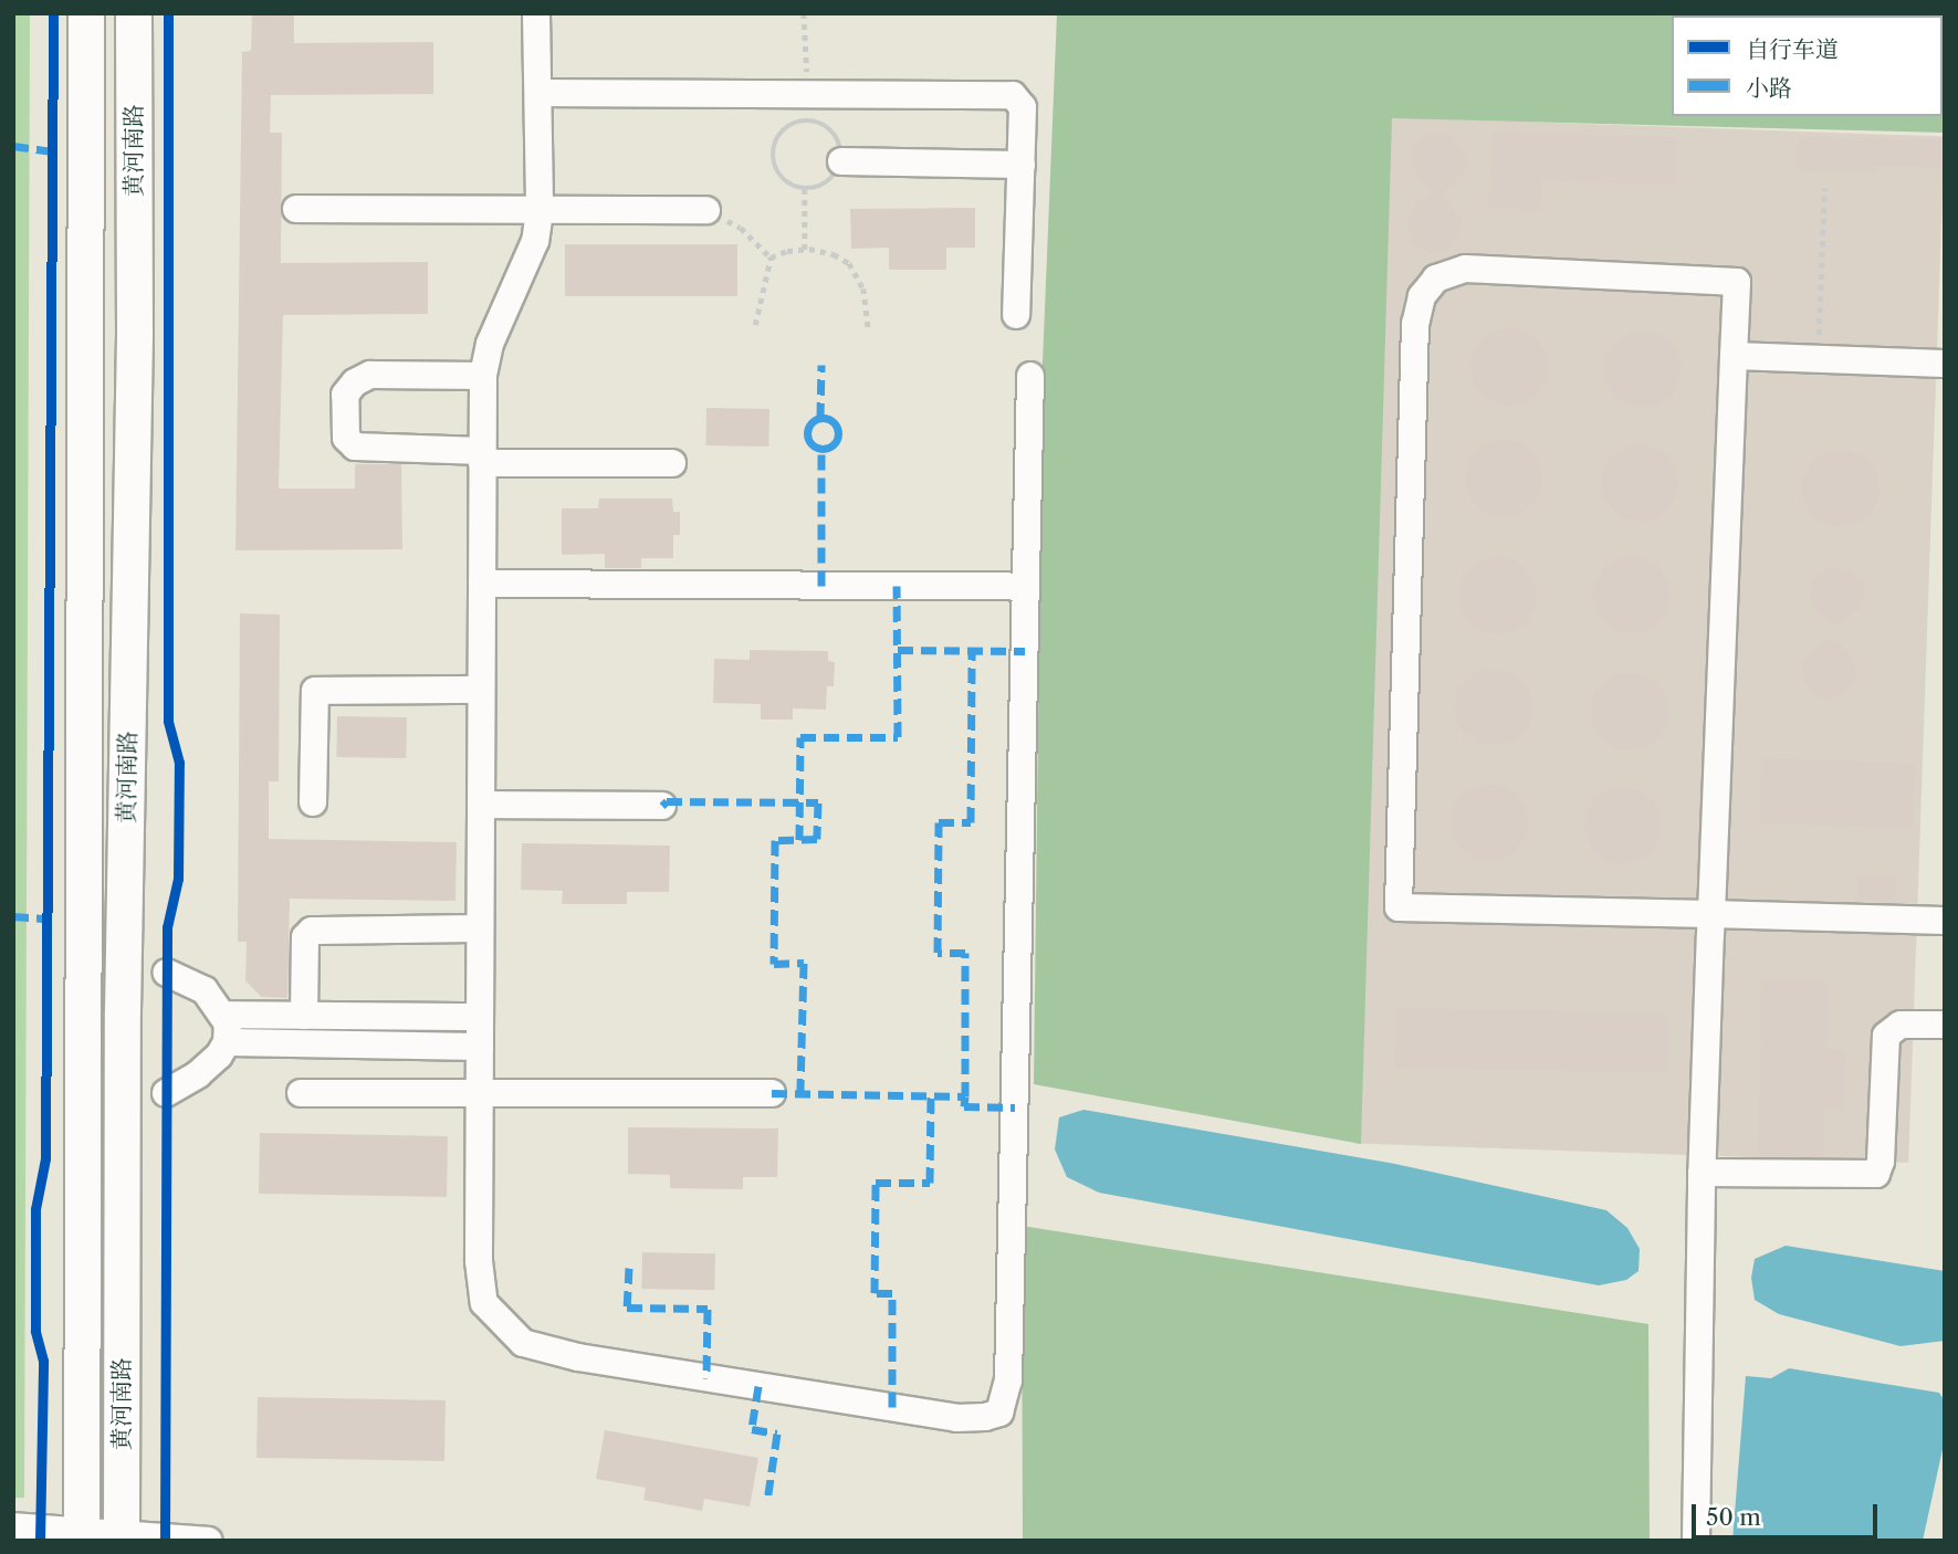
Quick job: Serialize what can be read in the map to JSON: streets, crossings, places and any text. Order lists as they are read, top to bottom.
{
  "streets": {
    "main road": ["黄河南路"]
  },
  "legend": ["自行车道", "小路"],
  "scale_bar": "50 m"
}
